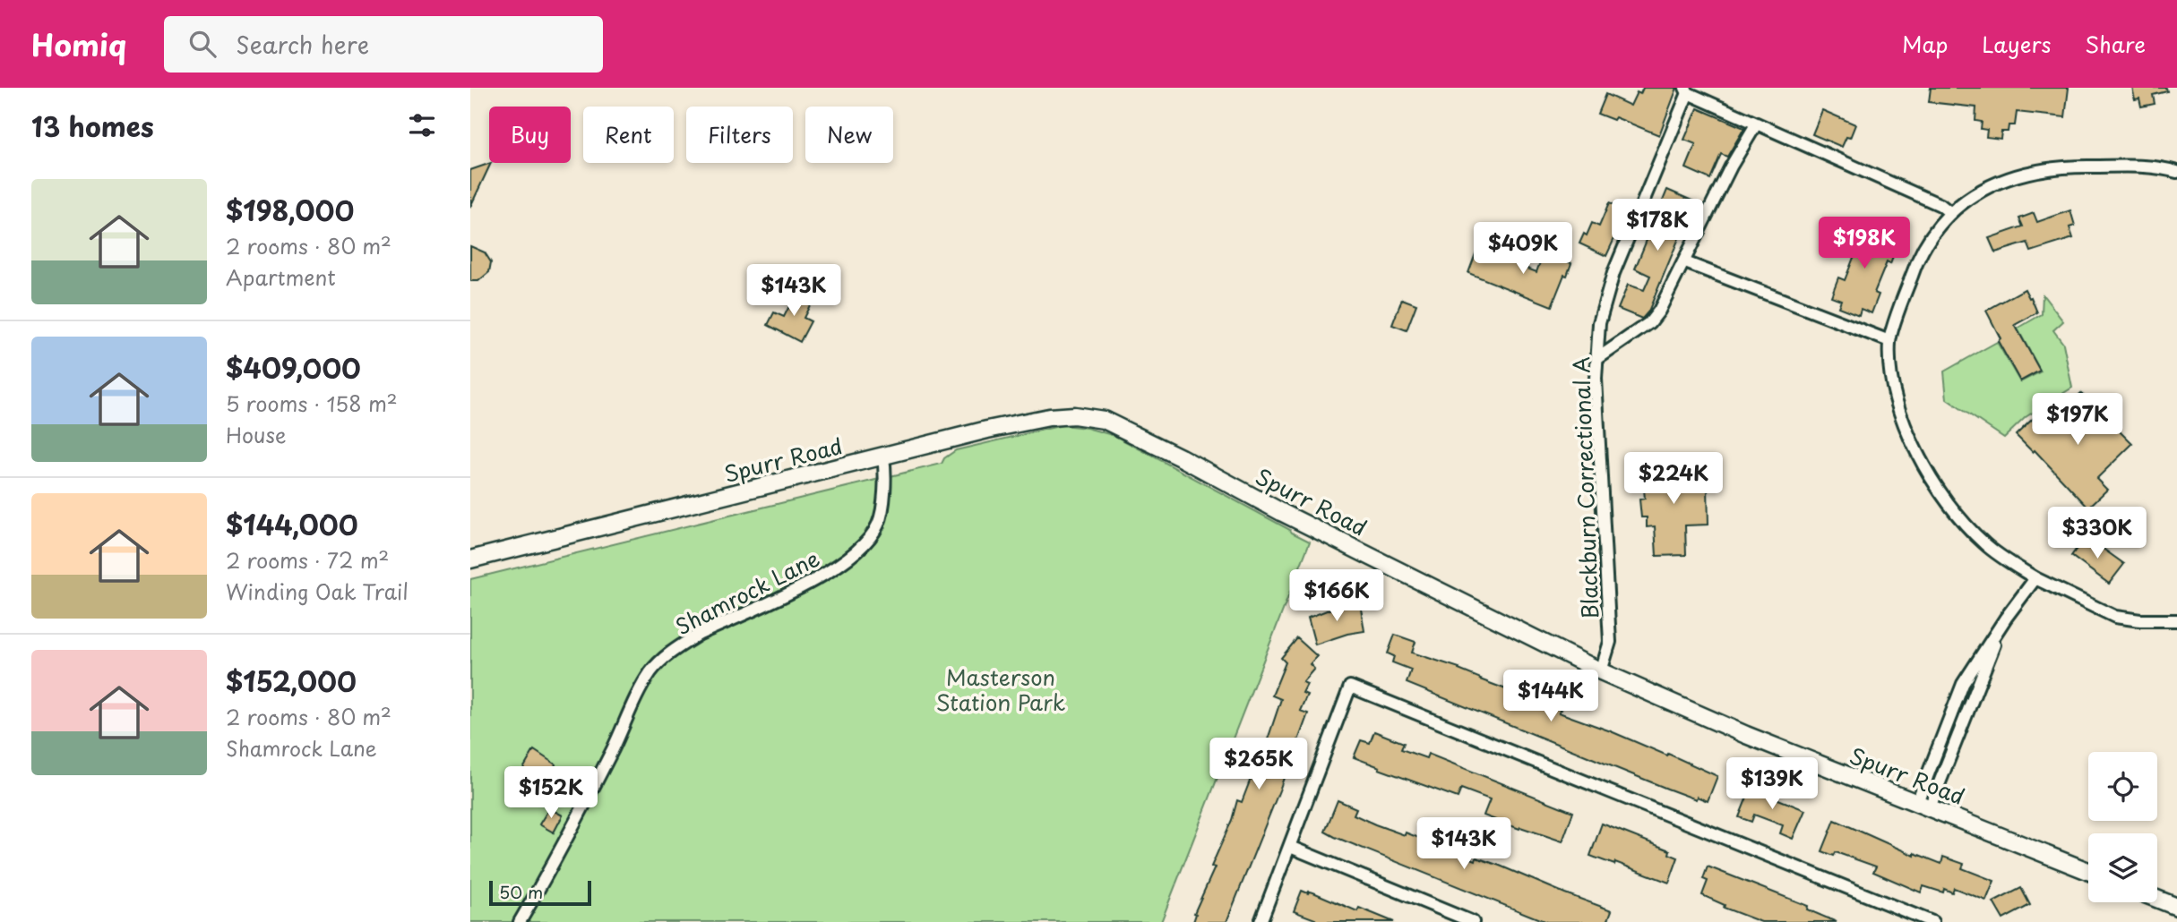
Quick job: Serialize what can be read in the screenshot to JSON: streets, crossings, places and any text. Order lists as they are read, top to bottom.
{
  "streets": {
    "street": ["Spurr Road", "Blackburn Correctional A", "Shamrock Lane"]
  },
  "crossings": [
    ["Spurr Road", "Blackburn Correctional A"],
    ["Spurr Road", "Shamrock Lane"]
  ],
  "parks": ["Masterson Station Park"],
  "scale_bar": "50 m",
  "page": {
    "header": "Homiq",
    "search": "Search here",
    "nav": ["Map", "Layers", "Share"],
    "heading": "13 homes",
    "chip": [
      "Buy",
      "Rent",
      "Filters",
      "New"
    ],
    "list": [
      {
        "name": "$198,000",
        "note": "2 rooms · 80 m² · Apartment"
      },
      {
        "name": "$409,000",
        "note": "5 rooms · 158 m² · House"
      },
      {
        "name": "$144,000",
        "note": "2 rooms · 72 m² · Winding Oak Trail"
      },
      {
        "name": "$152,000",
        "note": "2 rooms · 80 m² · Shamrock Lane"
      }
    ],
    "price": [
      "$178K",
      "$198K",
      "$409K",
      "$143K",
      "$197K",
      "$224K",
      "$330K",
      "$166K",
      "$144K",
      "$265K",
      "$139K",
      "$152K",
      "$143K"
    ],
    "scale": "50 m"
  }
}
